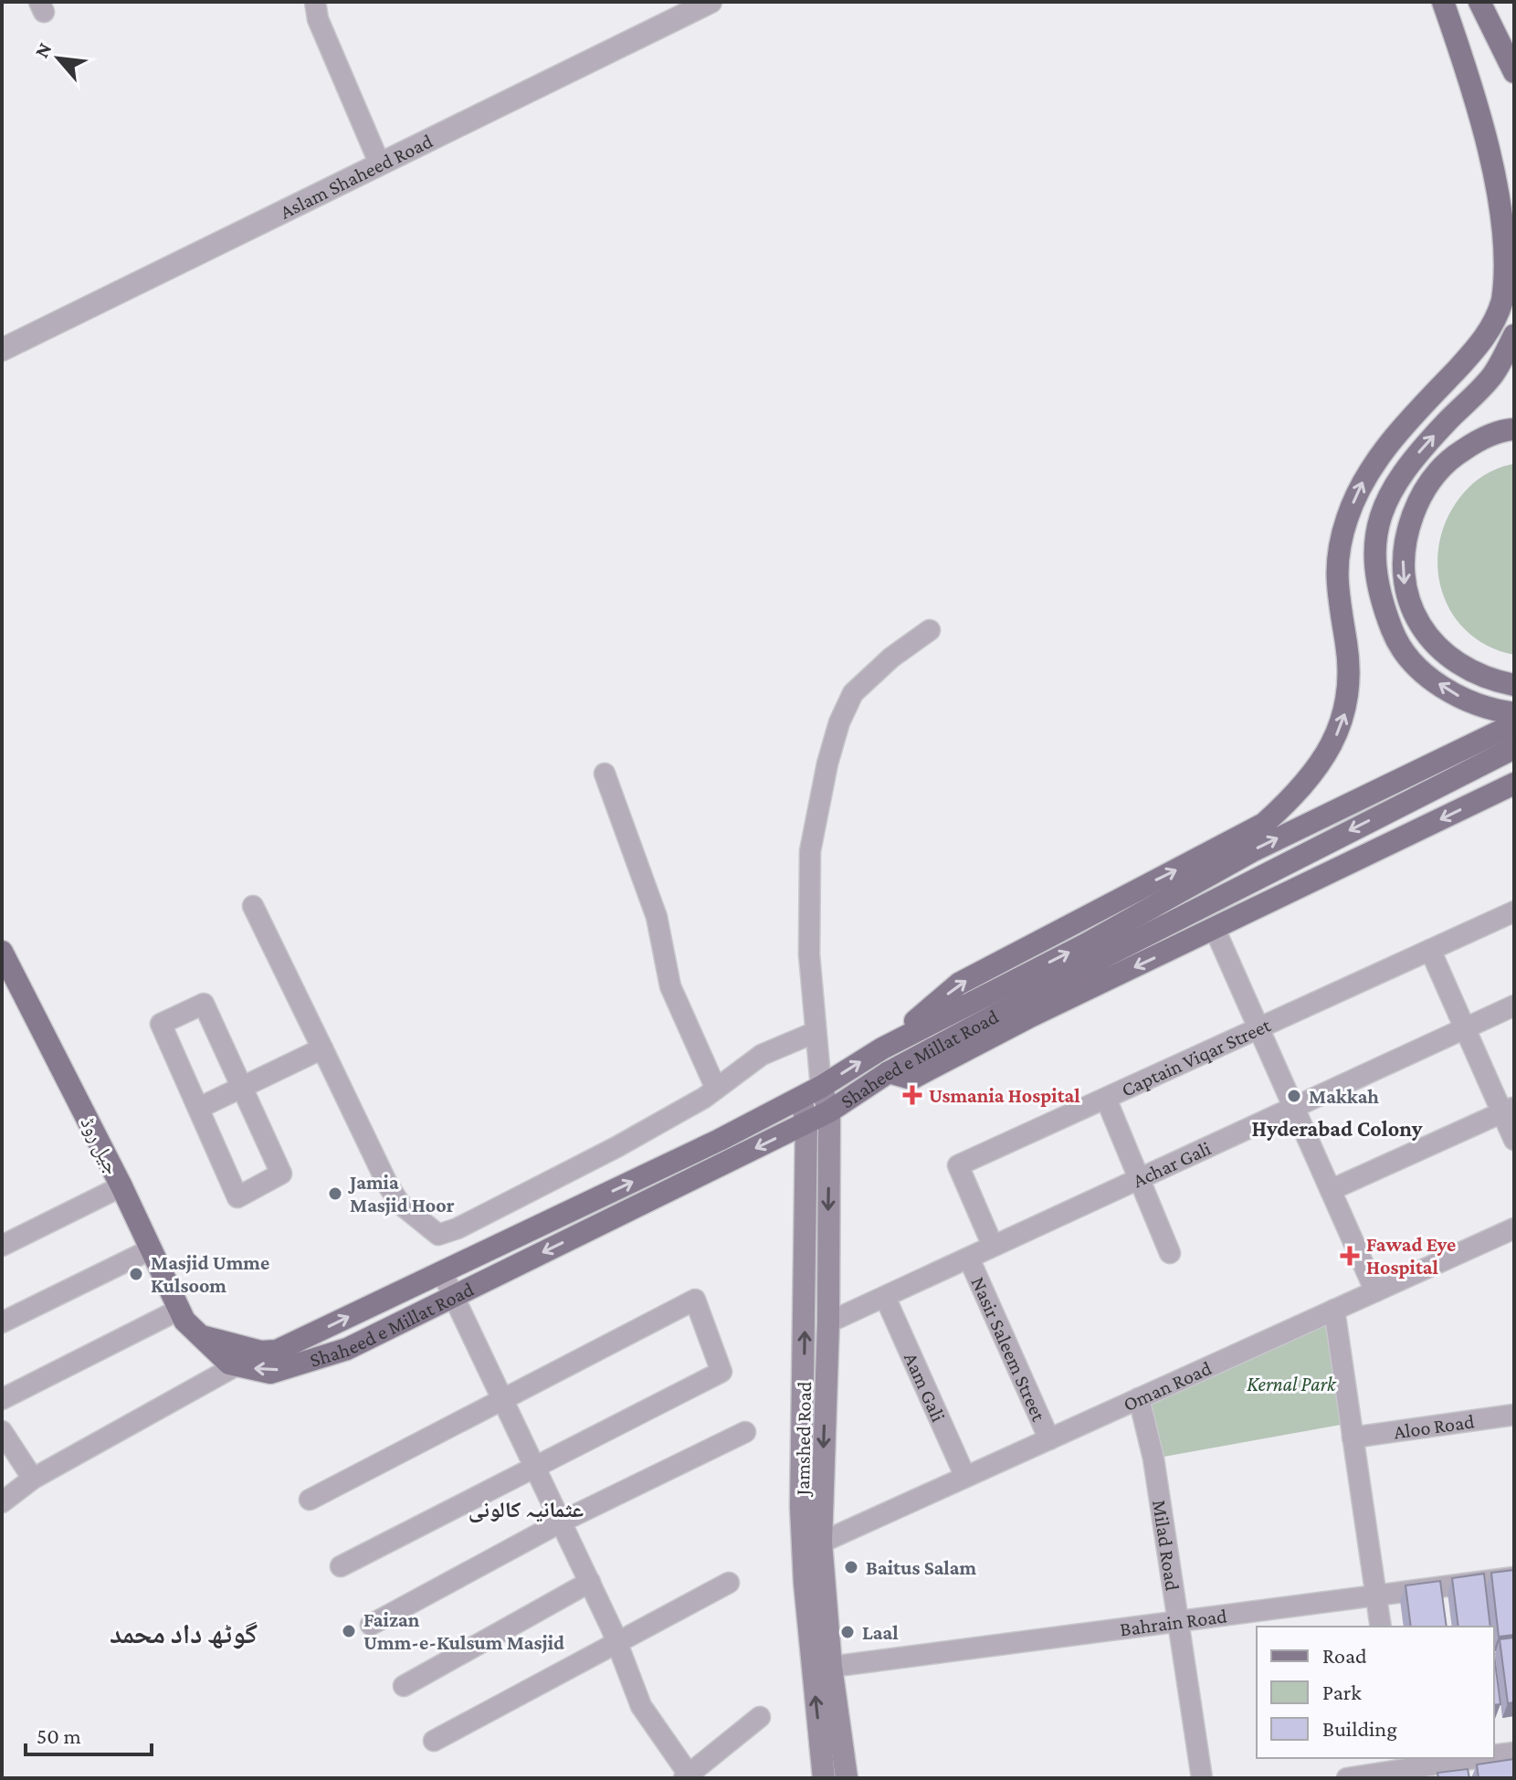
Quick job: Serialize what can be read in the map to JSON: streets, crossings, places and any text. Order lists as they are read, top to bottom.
{
  "streets": {
    "main road": ["Shaheed e Millat Road", "جیل روڈ", "Jamshed Road"],
    "street": [
      "Aslam Shaheed Road",
      "Captain Viqar Street",
      "Achar Gali",
      "Nasir Saleem Street",
      "Oman Road",
      "Aam Gali",
      "Aloo Road",
      "Milad Road",
      "Bahrain Road"
    ]
  },
  "crossings": [
    ["Captain Viqar Street", "Achar Gali"],
    ["Shaheed e Millat Road", "جیل روڈ"],
    ["Shaheed e Millat Road", "Jamshed Road"],
    ["Achar Gali", "Nasir Saleem Street"],
    ["Achar Gali", "Aam Gali"],
    ["Achar Gali", "Jamshed Road"],
    ["Nasir Saleem Street", "Oman Road"],
    ["Oman Road", "Aam Gali"],
    ["Oman Road", "Jamshed Road"],
    ["Oman Road", "Milad Road"],
    ["Jamshed Road", "Bahrain Road"],
    ["Milad Road", "Bahrain Road"]
  ],
  "districts": ["Hyderabad Colony", "عثمانیہ کالونی", "گوٹھ داد محمد"],
  "parks": ["Kernal Park"],
  "places": {
    "health": ["Usmania Hospital", "Fawad Eye Hospital"],
    "other": [
      "Makkah",
      "Jamia Masjid Hoor",
      "Masjid Umme Kulsoom",
      "Baitus Salam",
      "Faizan Umm-e-Kulsum Masjid",
      "Laal"
    ]
  },
  "legend": ["Road", "Park", "Building"],
  "scale_bar": "50 m",
  "north": "top left"
}
